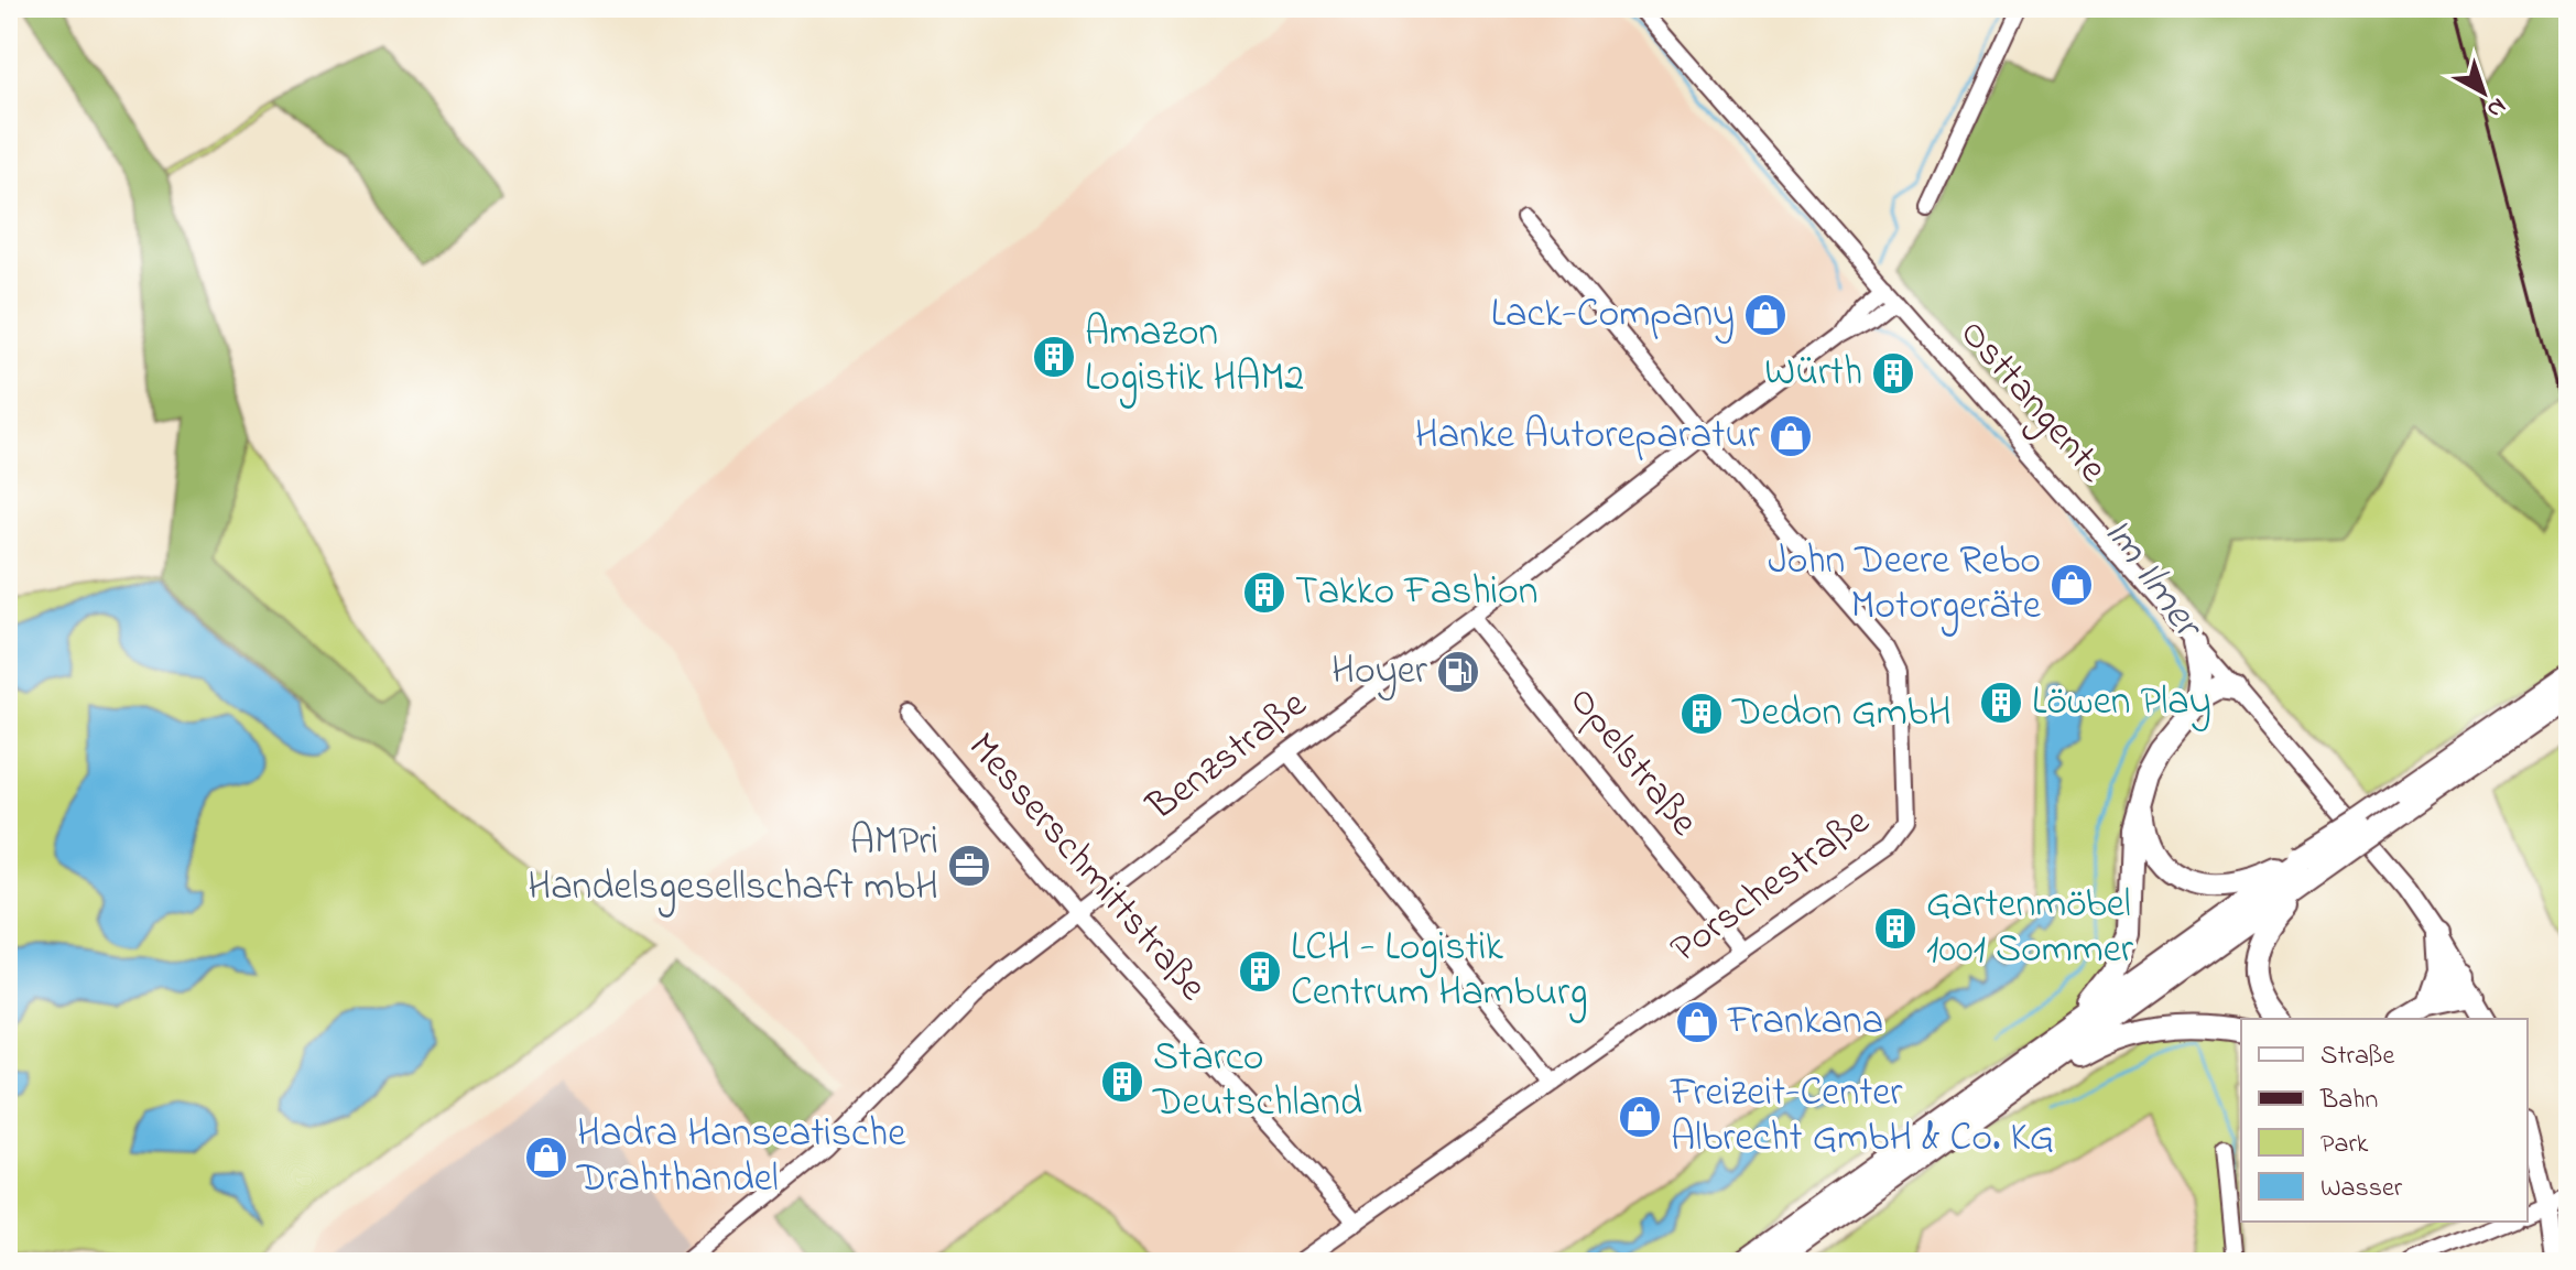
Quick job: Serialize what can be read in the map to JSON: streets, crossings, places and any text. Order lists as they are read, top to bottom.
{
  "streets": {
    "main road": ["Osttangente"],
    "street": [
      "Benzstraße",
      "Opelstraße",
      "Messerschmittstraße",
      "Porschestraße"
    ]
  },
  "crossings": [
    ["Osttangente", "Benzstraße"],
    ["Benzstraße", "Opelstraße"],
    ["Benzstraße", "Messerschmittstraße"],
    ["Benzstraße", "Porschestraße"],
    ["Opelstraße", "Porschestraße"],
    ["Messerschmittstraße", "Porschestraße"]
  ],
  "water": ["Im Ilmer"],
  "places": {
    "shop": [
      "Lack-Company",
      "Hanke Autoreparatur",
      "John Deere Rebo Motorgeräte",
      "Frankana",
      "Freizeit-Center Albrecht GmbH & Co. KG",
      "Hadra Hanseatische Drahthandel"
    ],
    "building": [
      "Amazon Logistik HAM2",
      "Würth",
      "Takko Fashion",
      "Löwen Play",
      "Dedon GmbH",
      "Gartenmöbel 1001 Sommer",
      "LCH - Logistik Centrum Hamburg",
      "Starco Deutschland"
    ],
    "fuel station": ["Hoyer"],
    "office": ["AMPri Handelsgesellschaft mbH"]
  },
  "legend": [
    "Straße",
    "Bahn",
    "Park",
    "Wasser"
  ],
  "north": "bottom right"
}
